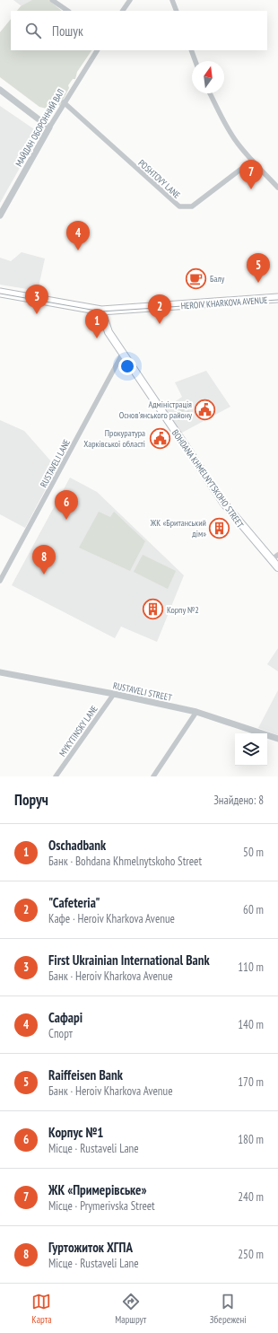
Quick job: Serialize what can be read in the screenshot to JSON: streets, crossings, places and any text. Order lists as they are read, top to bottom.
{
  "streets": {
    "main road": ["HEROIV KHARKOVA AVENUE", "BOHDANA KHMELNYTSKOHO STREET"],
    "street": [
      "МАЙДАН ОБОРОННИЙ ВАЛ",
      "POSHTOVY LANE",
      "RUSTAVELI LANE",
      "RUSTAVELI STREET",
      "MYKYTINSKY LANE"
    ]
  },
  "crossings": [
    ["МАЙДАН ОБОРОННИЙ ВАЛ", "POSHTOVY LANE"],
    ["HEROIV KHARKOVA AVENUE", "BOHDANA KHMELNYTSKOHO STREET"],
    ["RUSTAVELI LANE", "BOHDANA KHMELNYTSKOHO STREET"],
    ["RUSTAVELI STREET", "MYKYTINSKY LANE"]
  ],
  "places": {
    "cafe": ["Балу"],
    "public building": ["Адміністрація Основ'янського району", "Прокуратура Харківської області"],
    "building": ["ЖК «Британський дім»", "Корпу №2"]
  },
  "north": "top",
  "page": {
    "search": "Пошук",
    "pins": [
      "7",
      "4",
      "5",
      "3",
      "2",
      "1",
      "6",
      "8"
    ],
    "heading": ["Поруч", "Знайдено: 8"],
    "list": [
      {
        "mark": "1",
        "name": "Oschadbank",
        "note": "Банк · Bohdana Khmelnytskoho Street",
        "value": "50 m"
      },
      {
        "mark": "2",
        "name": "\"Cafeteria\"",
        "note": "Кафе · Heroiv Kharkova Avenue",
        "value": "60 m"
      },
      {
        "mark": "3",
        "name": "First Ukrainian International Bank",
        "note": "Банк · Heroiv Kharkova Avenue",
        "value": "110 m"
      },
      {
        "mark": "4",
        "name": "Сафарі",
        "note": "Спорт",
        "value": "140 m"
      },
      {
        "mark": "5",
        "name": "Raiffeisen Bank",
        "note": "Банк · Heroiv Kharkova Avenue",
        "value": "170 m"
      },
      {
        "mark": "6",
        "name": "Корпус №1",
        "note": "Місце · Rustaveli Lane",
        "value": "180 m"
      },
      {
        "mark": "7",
        "name": "ЖК «Примерівське»",
        "note": "Місце · Prymerivska Street",
        "value": "240 m"
      },
      {
        "mark": "8",
        "name": "Гуртожиток ХГПА",
        "note": "Місце · Rustaveli Lane",
        "value": "250 m"
      }
    ],
    "nav": ["Карта", "Маршрут", "Збережені"]
  }
}
